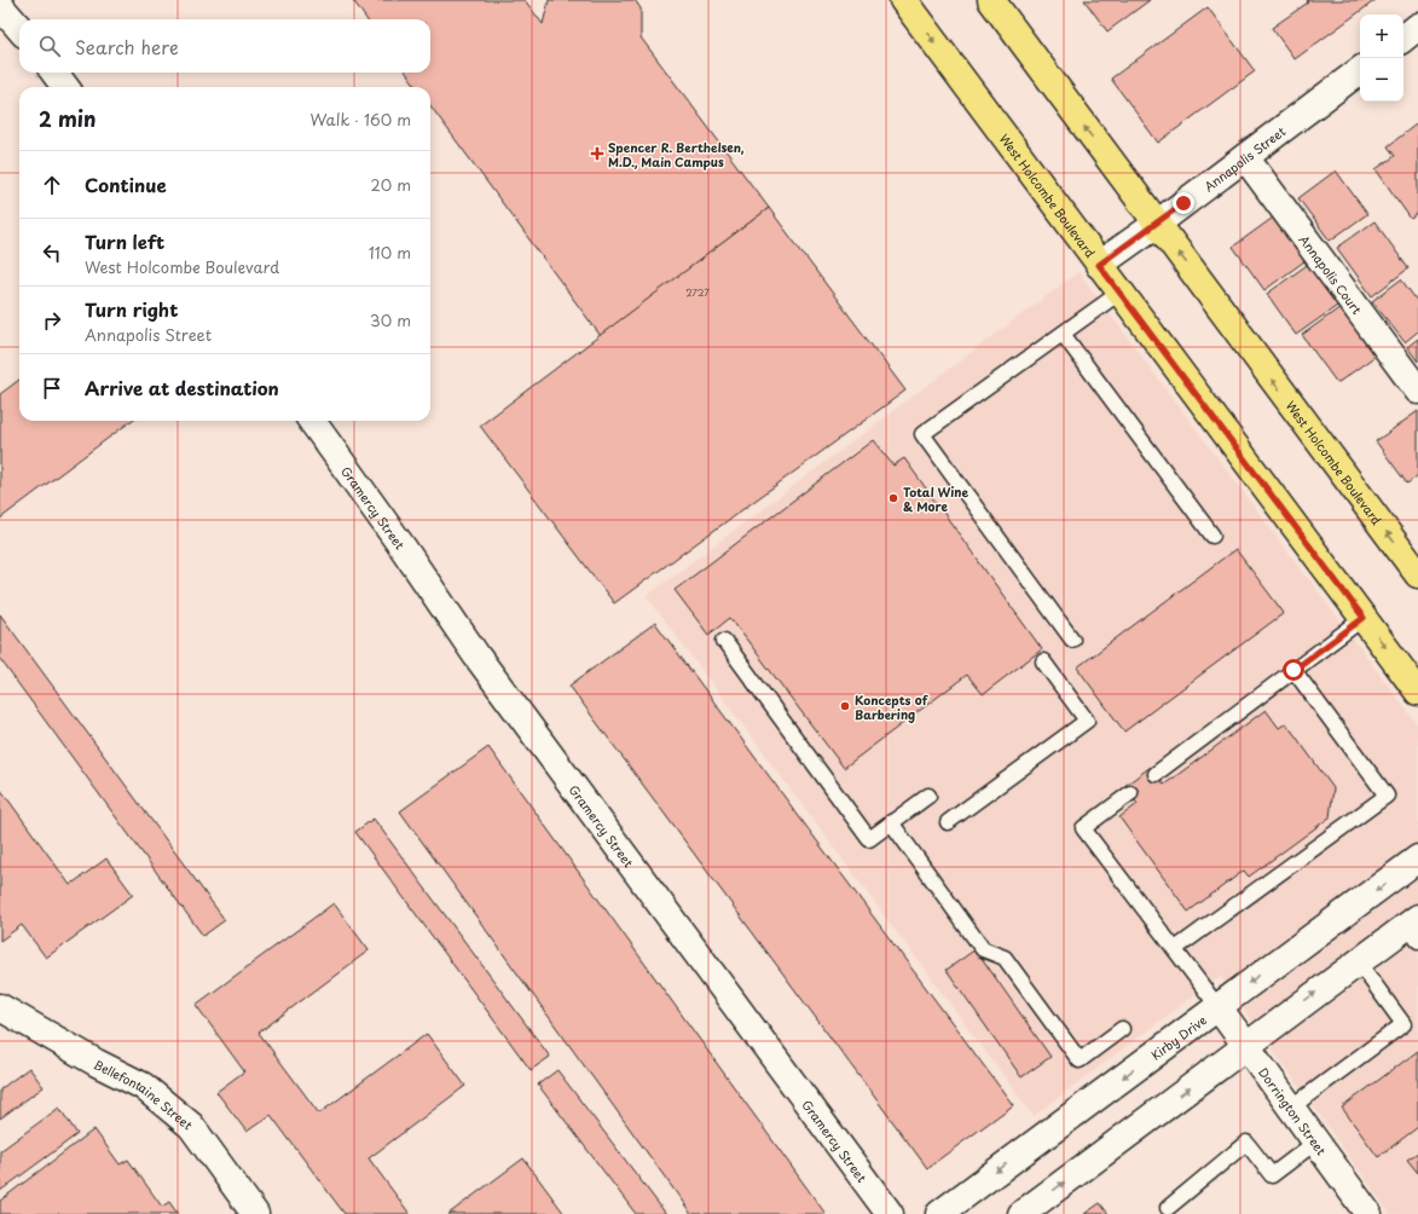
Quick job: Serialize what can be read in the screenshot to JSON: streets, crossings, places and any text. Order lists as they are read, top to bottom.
{
  "streets": {
    "main road": ["West Holcombe Boulevard"],
    "street": [
      "Annapolis Street",
      "Annapolis Court",
      "Gramercy Street",
      "Kirby Drive",
      "Bellefontaine Street",
      "Dorrington Street"
    ]
  },
  "crossings": [
    ["Annapolis Street", "West Holcombe Boulevard"],
    ["Annapolis Street", "Annapolis Court"],
    ["Kirby Drive", "Dorrington Street"]
  ],
  "places": {
    "health": ["Spencer R. Berthelsen, M.D., Main Campus"],
    "other": ["Total Wine & More", "Koncepts of Barbering"]
  },
  "house_numbers": ["2727"],
  "page": {
    "map_buttons": ["+", "−"],
    "search": "Search here",
    "heading": ["2 min", "Walk · 160 m"],
    "list": [
      ["Continue", "20 m"],
      ["Turn left", "West Holcombe Boulevard", "110 m"],
      ["Turn right", "Annapolis Street", "30 m"],
      "Arrive at destination"
    ]
  }
}
